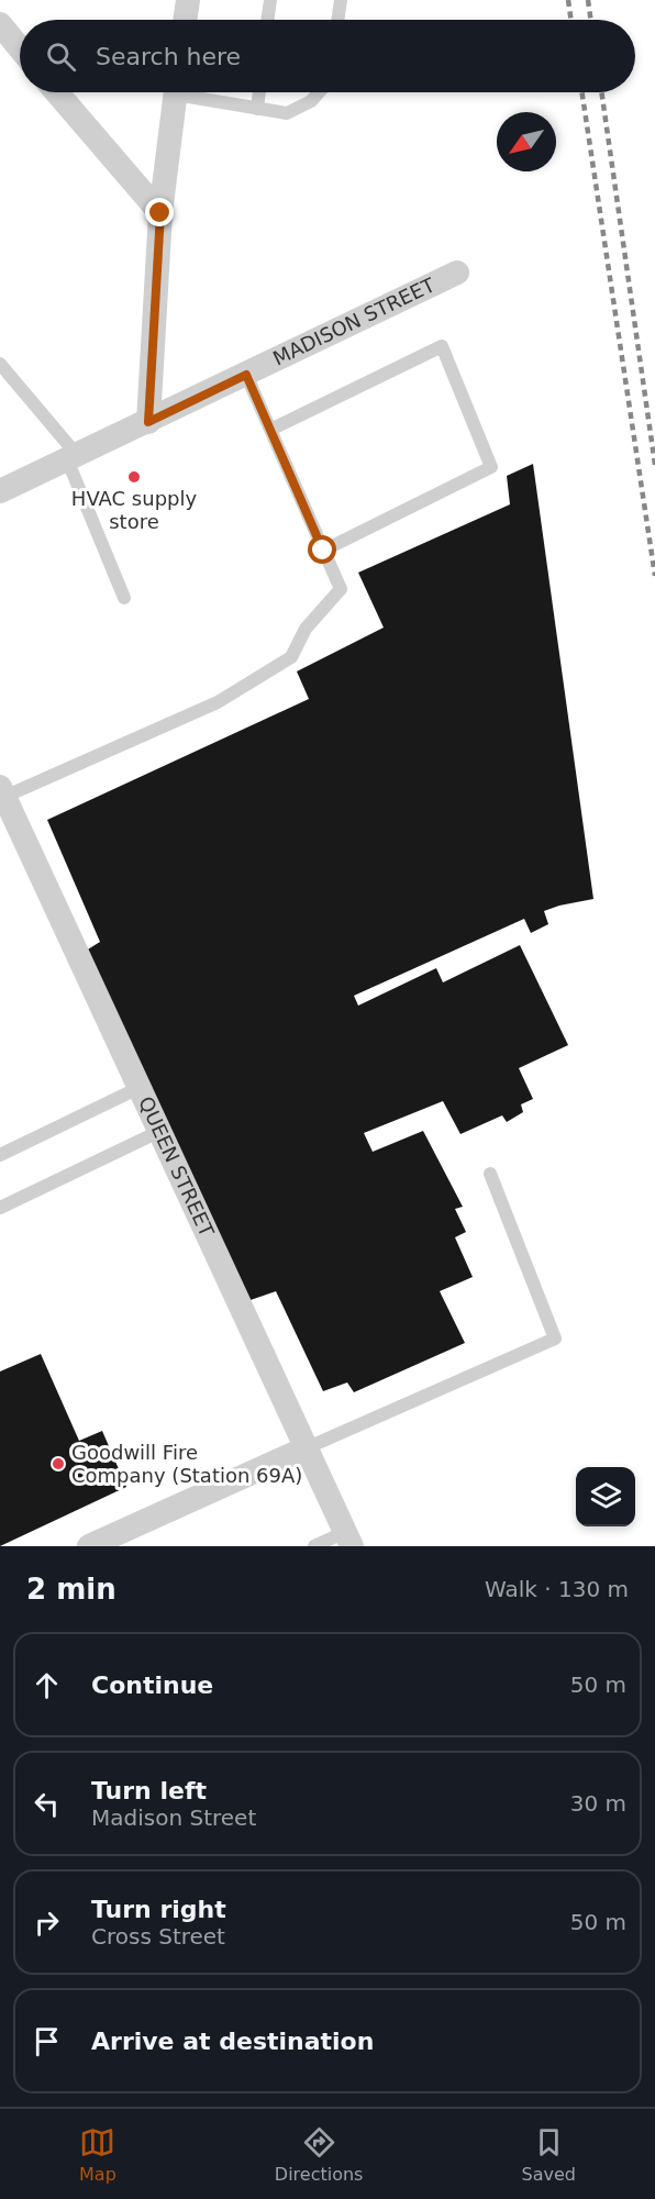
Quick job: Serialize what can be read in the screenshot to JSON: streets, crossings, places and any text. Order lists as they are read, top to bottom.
{
  "streets": {
    "street": ["MADISON STREET", "QUEEN STREET"]
  },
  "places": ["HVAC supply store", "Goodwill Fire Company (Station 69A)"],
  "north": "bottom left",
  "page": {
    "search": "Search here",
    "heading": ["2 min", "Walk · 130 m"],
    "list": [
      ["Continue", "50 m"],
      ["Turn left", "Madison Street", "30 m"],
      ["Turn right", "Cross Street", "50 m"],
      "Arrive at destination"
    ],
    "nav": ["Map", "Directions", "Saved"]
  }
}
